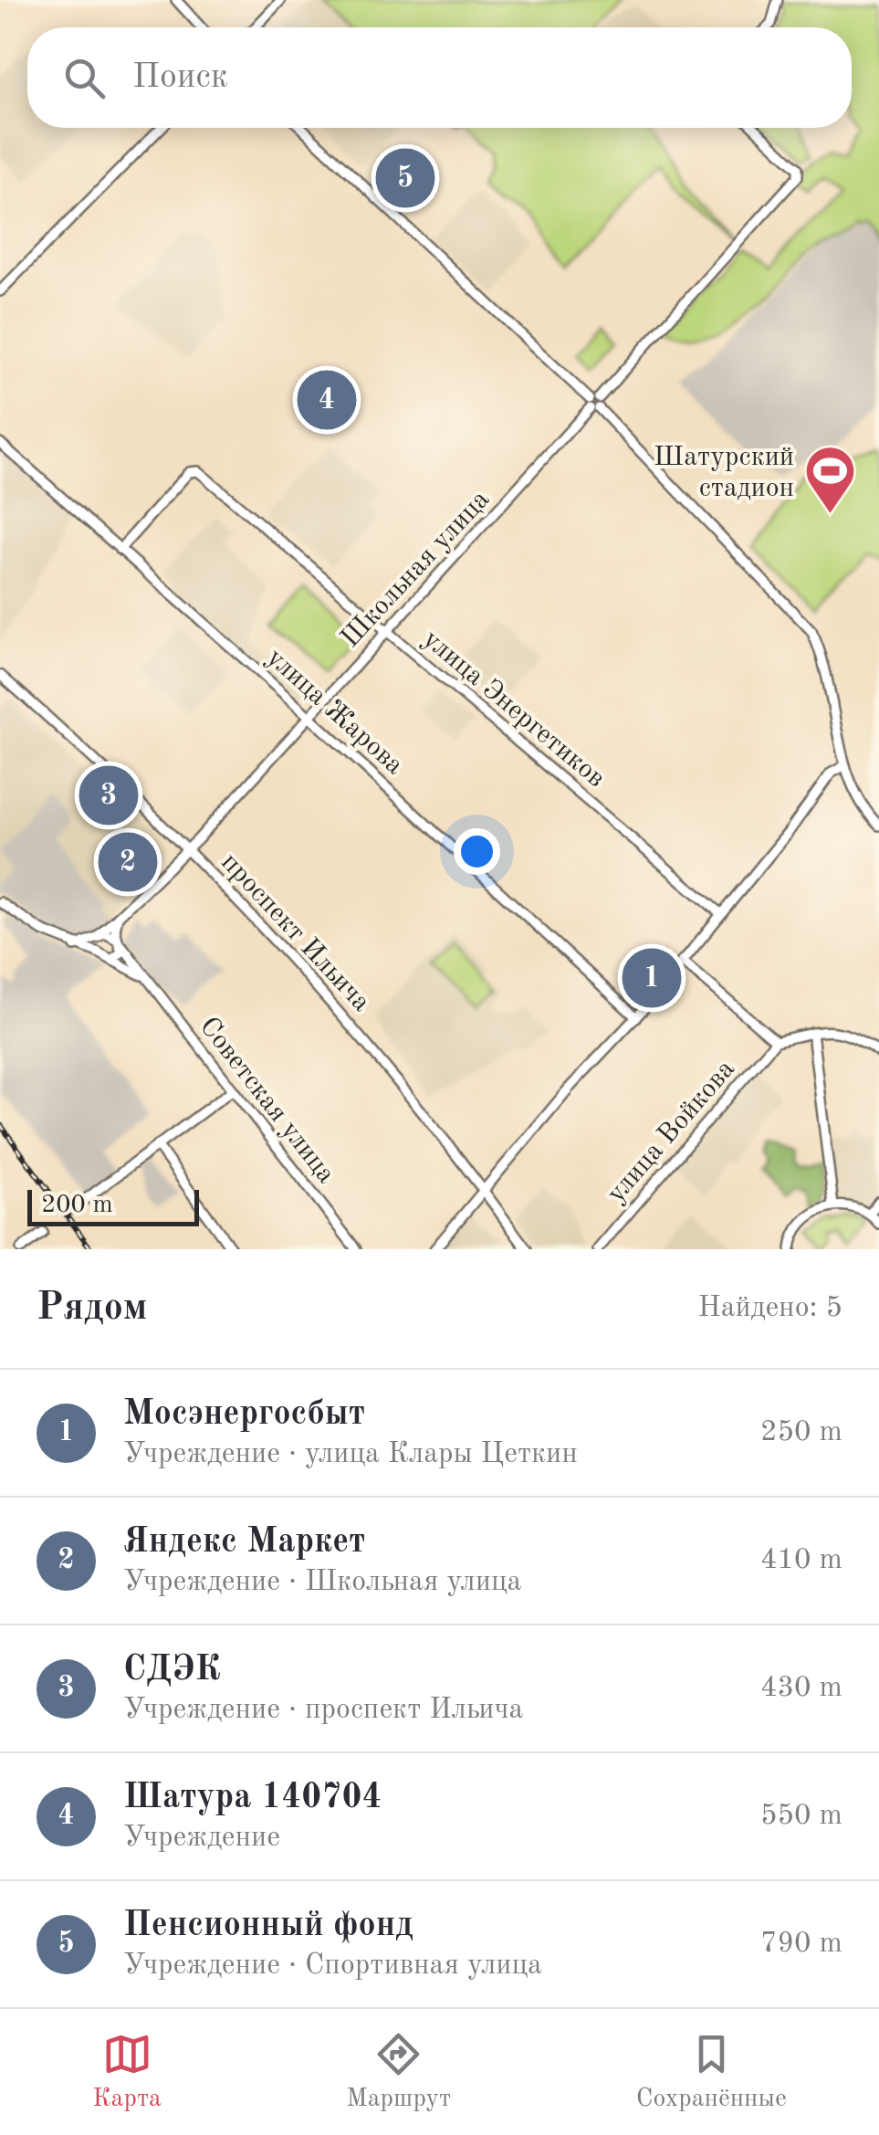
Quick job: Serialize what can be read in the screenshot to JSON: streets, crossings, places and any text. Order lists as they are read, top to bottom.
{
  "streets": {
    "street": [
      "Школьная улица",
      "улица Энергетиков",
      "улица Жарова",
      "проспект Ильича",
      "Советская улица",
      "улица Войкова"
    ]
  },
  "crossings": [
    ["Школьная улица", "улица Энергетиков"],
    ["Школьная улица", "улица Жарова"],
    ["Школьная улица", "проспект Ильича"],
    ["Школьная улица", "Советская улица"],
    ["улица Энергетиков", "улица Жарова"]
  ],
  "places": {
    "sports": ["Шатурский стадион"]
  },
  "scale_bar": "200 m",
  "page": {
    "search": "Поиск",
    "pins": [
      "5",
      "4",
      "3",
      "2",
      "1"
    ],
    "scale": "200 m",
    "heading": ["Рядом", "Найдено: 5"],
    "list": [
      {
        "mark": "1",
        "name": "Мосэнергосбыт",
        "note": "Учреждение · улица Клары Цеткин",
        "value": "250 m"
      },
      {
        "mark": "2",
        "name": "Яндекс Маркет",
        "note": "Учреждение · Школьная улица",
        "value": "410 m"
      },
      {
        "mark": "3",
        "name": "СДЭК",
        "note": "Учреждение · проспект Ильича",
        "value": "430 m"
      },
      {
        "mark": "4",
        "name": "Шатура 140704",
        "note": "Учреждение",
        "value": "550 m"
      },
      {
        "mark": "5",
        "name": "Пенсионный фонд",
        "note": "Учреждение · Спортивная улица",
        "value": "790 m"
      }
    ],
    "nav": ["Карта", "Маршрут", "Сохранённые"]
  }
}
